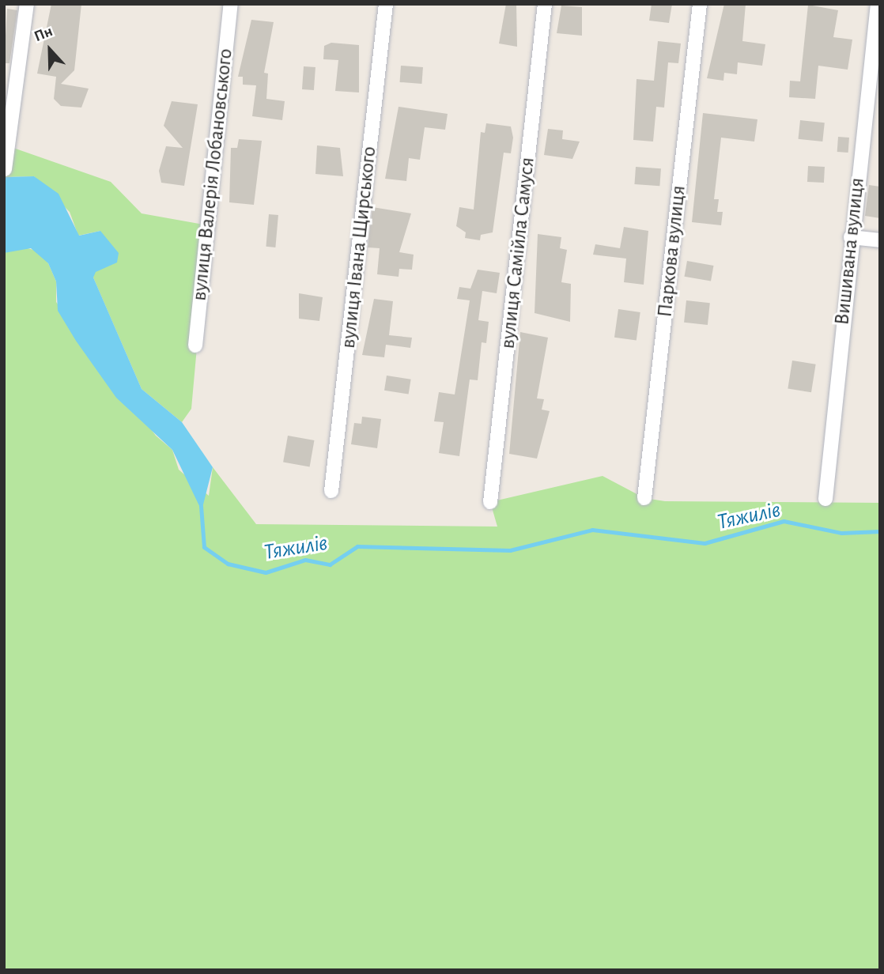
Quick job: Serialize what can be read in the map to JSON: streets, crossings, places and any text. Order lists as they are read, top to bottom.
{
  "streets": {
    "street": [
      "вулиця Валерія Лобановського",
      "вулиця Івана Щирського",
      "Паркова вулиця",
      "Вишивана вулиця",
      "вулиця Самійла Самуся"
    ]
  },
  "water": ["Тяжилів"],
  "north": "top"
}
